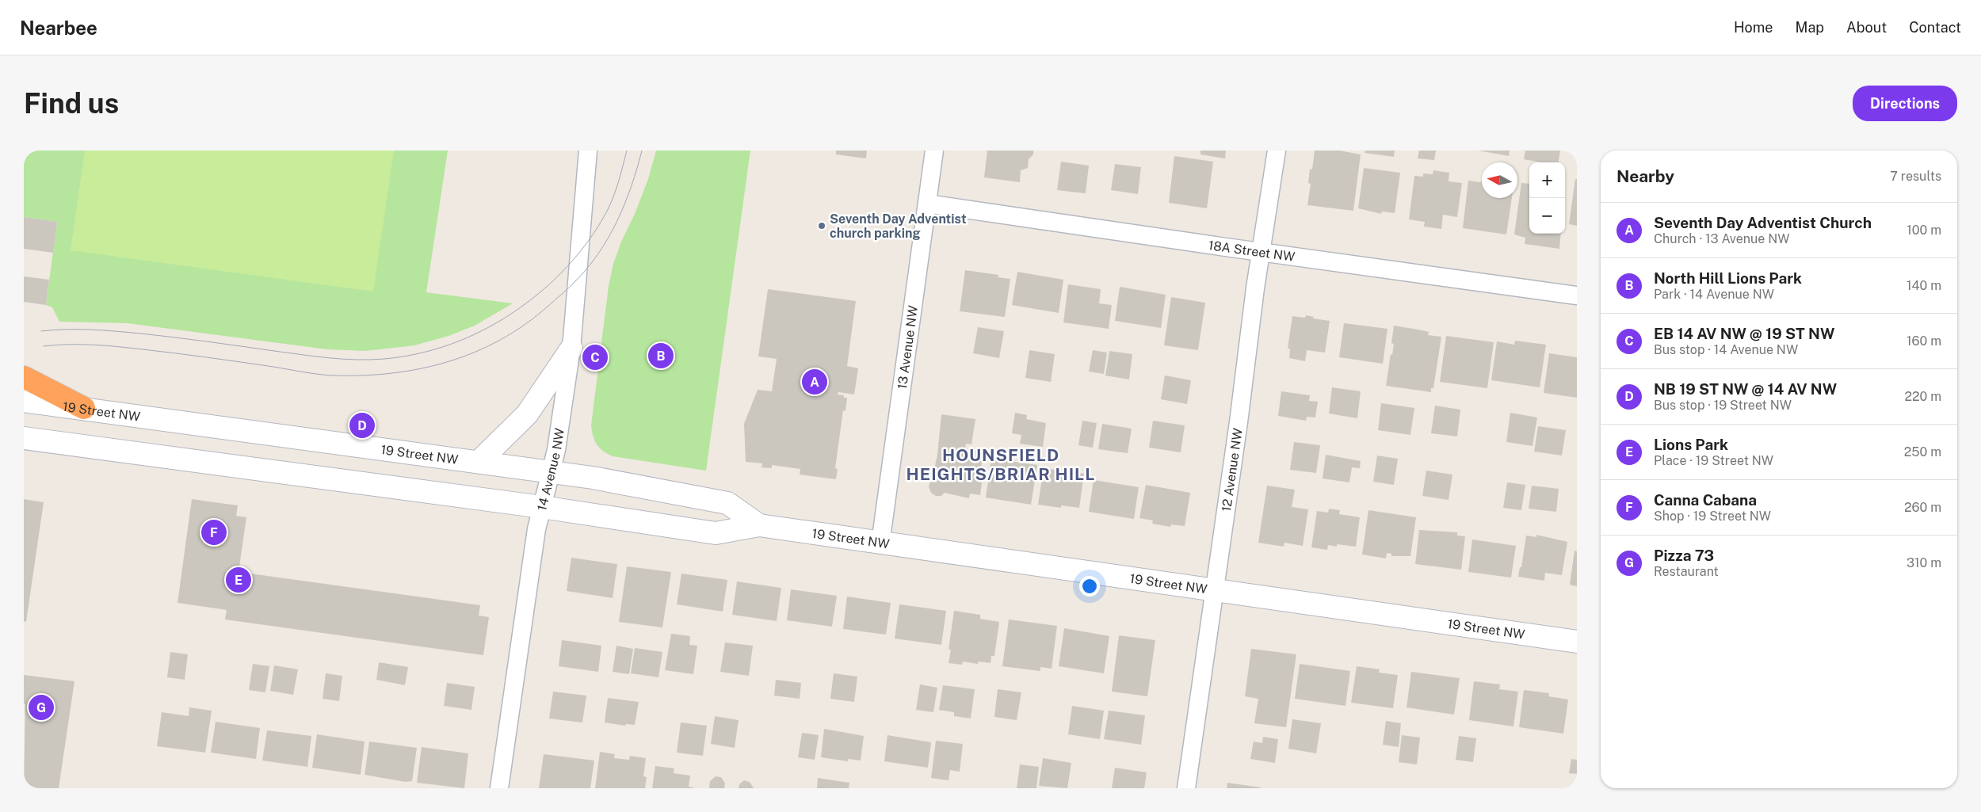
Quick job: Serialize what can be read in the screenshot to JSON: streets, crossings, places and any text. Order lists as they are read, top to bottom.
{
  "streets": {
    "street": [
      "18A Street NW",
      "13 Avenue NW",
      "19 Street NW",
      "14 Avenue NW",
      "12 Avenue NW"
    ]
  },
  "crossings": [
    ["18A Street NW", "13 Avenue NW"],
    ["18A Street NW", "12 Avenue NW"],
    ["13 Avenue NW", "19 Street NW"],
    ["19 Street NW", "14 Avenue NW"],
    ["19 Street NW", "12 Avenue NW"]
  ],
  "districts": ["HOUNSFIELD HEIGHTS/BRIAR HILL"],
  "places": ["Seventh Day Adventist church parking"],
  "north": "left",
  "page": {
    "header": "Nearbee",
    "nav": [
      "Home",
      "Map",
      "About",
      "Contact"
    ],
    "buttons": "Directions",
    "title": "Find us",
    "heading": ["Nearby", "7 results"],
    "map_buttons": ["+", "−"],
    "list": [
      {
        "mark": "A",
        "name": "Seventh Day Adventist Church",
        "note": "Church · 13 Avenue NW",
        "value": "100 m"
      },
      {
        "mark": "B",
        "name": "North Hill Lions Park",
        "note": "Park · 14 Avenue NW",
        "value": "140 m"
      },
      {
        "mark": "C",
        "name": "EB 14 AV NW @ 19 ST NW",
        "note": "Bus stop · 14 Avenue NW",
        "value": "160 m"
      },
      {
        "mark": "D",
        "name": "NB 19 ST NW @ 14 AV NW",
        "note": "Bus stop · 19 Street NW",
        "value": "220 m"
      },
      {
        "mark": "E",
        "name": "Lions Park",
        "note": "Place · 19 Street NW",
        "value": "250 m"
      },
      {
        "mark": "F",
        "name": "Canna Cabana",
        "note": "Shop · 19 Street NW",
        "value": "260 m"
      },
      {
        "mark": "G",
        "name": "Pizza 73",
        "note": "Restaurant",
        "value": "310 m"
      }
    ],
    "pins": [
      "B",
      "C",
      "A",
      "D",
      "F",
      "E",
      "G"
    ]
  }
}
